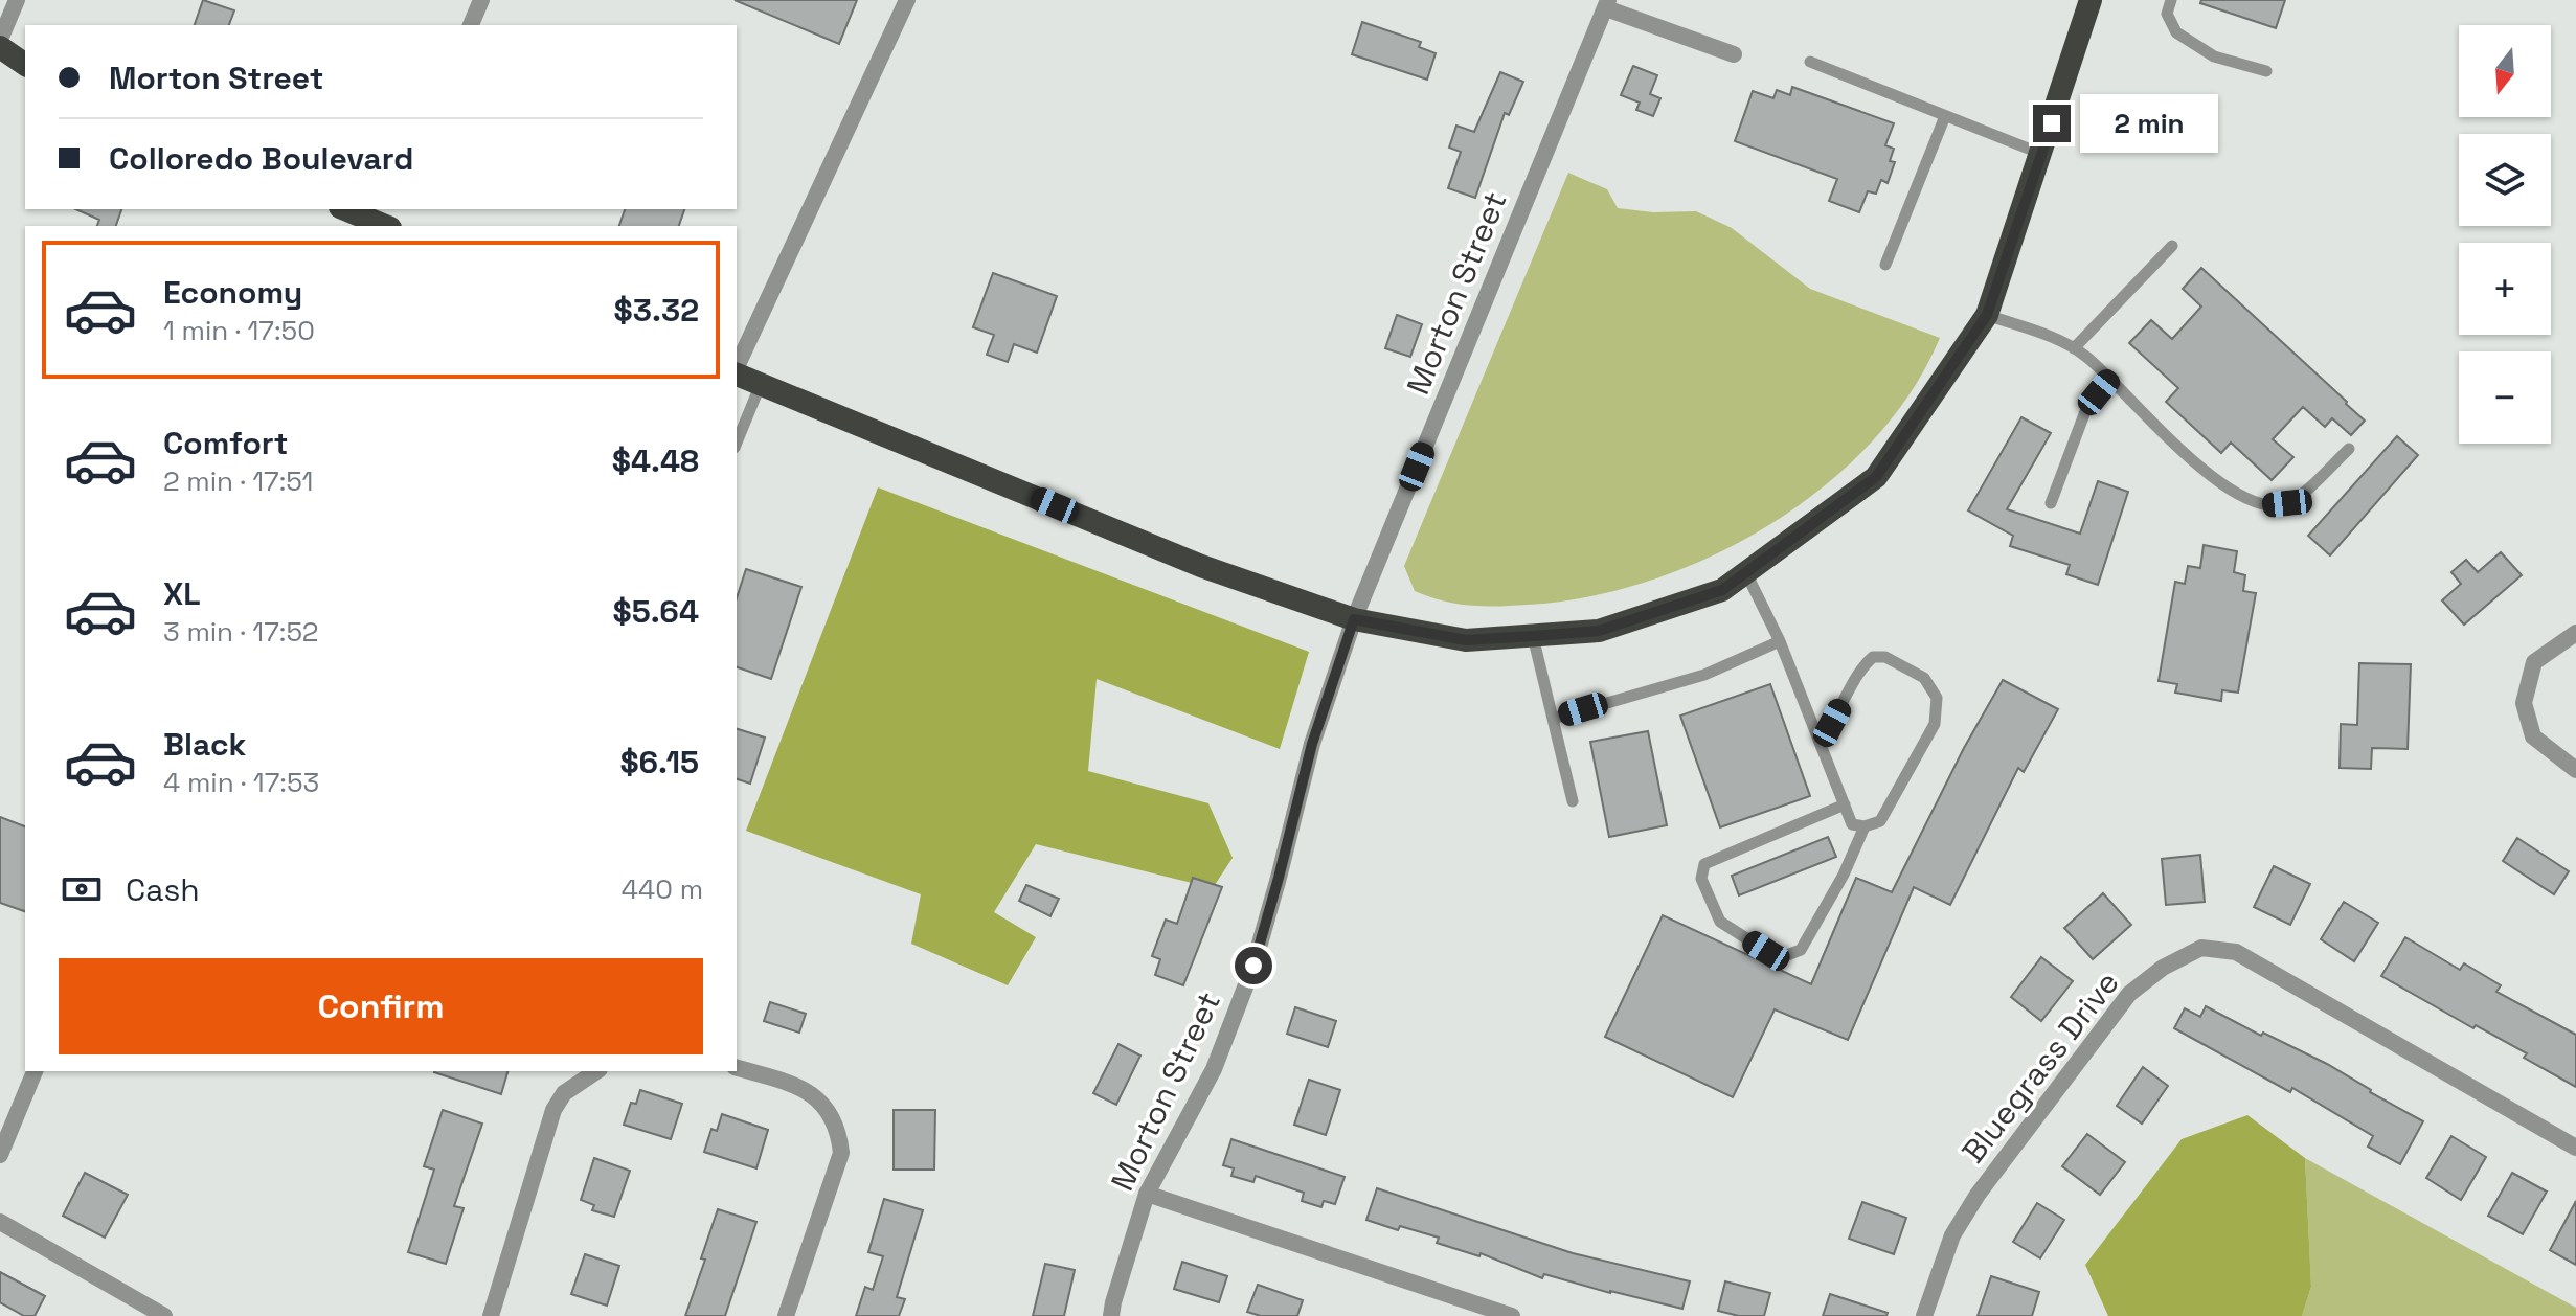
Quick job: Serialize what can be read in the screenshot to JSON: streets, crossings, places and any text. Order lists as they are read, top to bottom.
{
  "streets": {
    "street": ["Morton Street", "Bluegrass Drive"]
  },
  "north": "bottom",
  "page": {
    "map_buttons": ["+", "−"],
    "banner": ["Morton Street", "Colloredo Boulevard"],
    "bubble": "2 min",
    "list": [
      {
        "name": "Economy",
        "note": "1 min · 17:50",
        "value": "$3.32"
      },
      {
        "name": "Comfort",
        "note": "2 min · 17:51",
        "value": "$4.48"
      },
      {
        "name": "XL",
        "note": "3 min · 17:52",
        "value": "$5.64"
      },
      {
        "name": "Black",
        "note": "4 min · 17:53",
        "value": "$6.15"
      }
    ],
    "pay": ["Cash", "440 m"],
    "buttons": "Confirm"
  }
}
